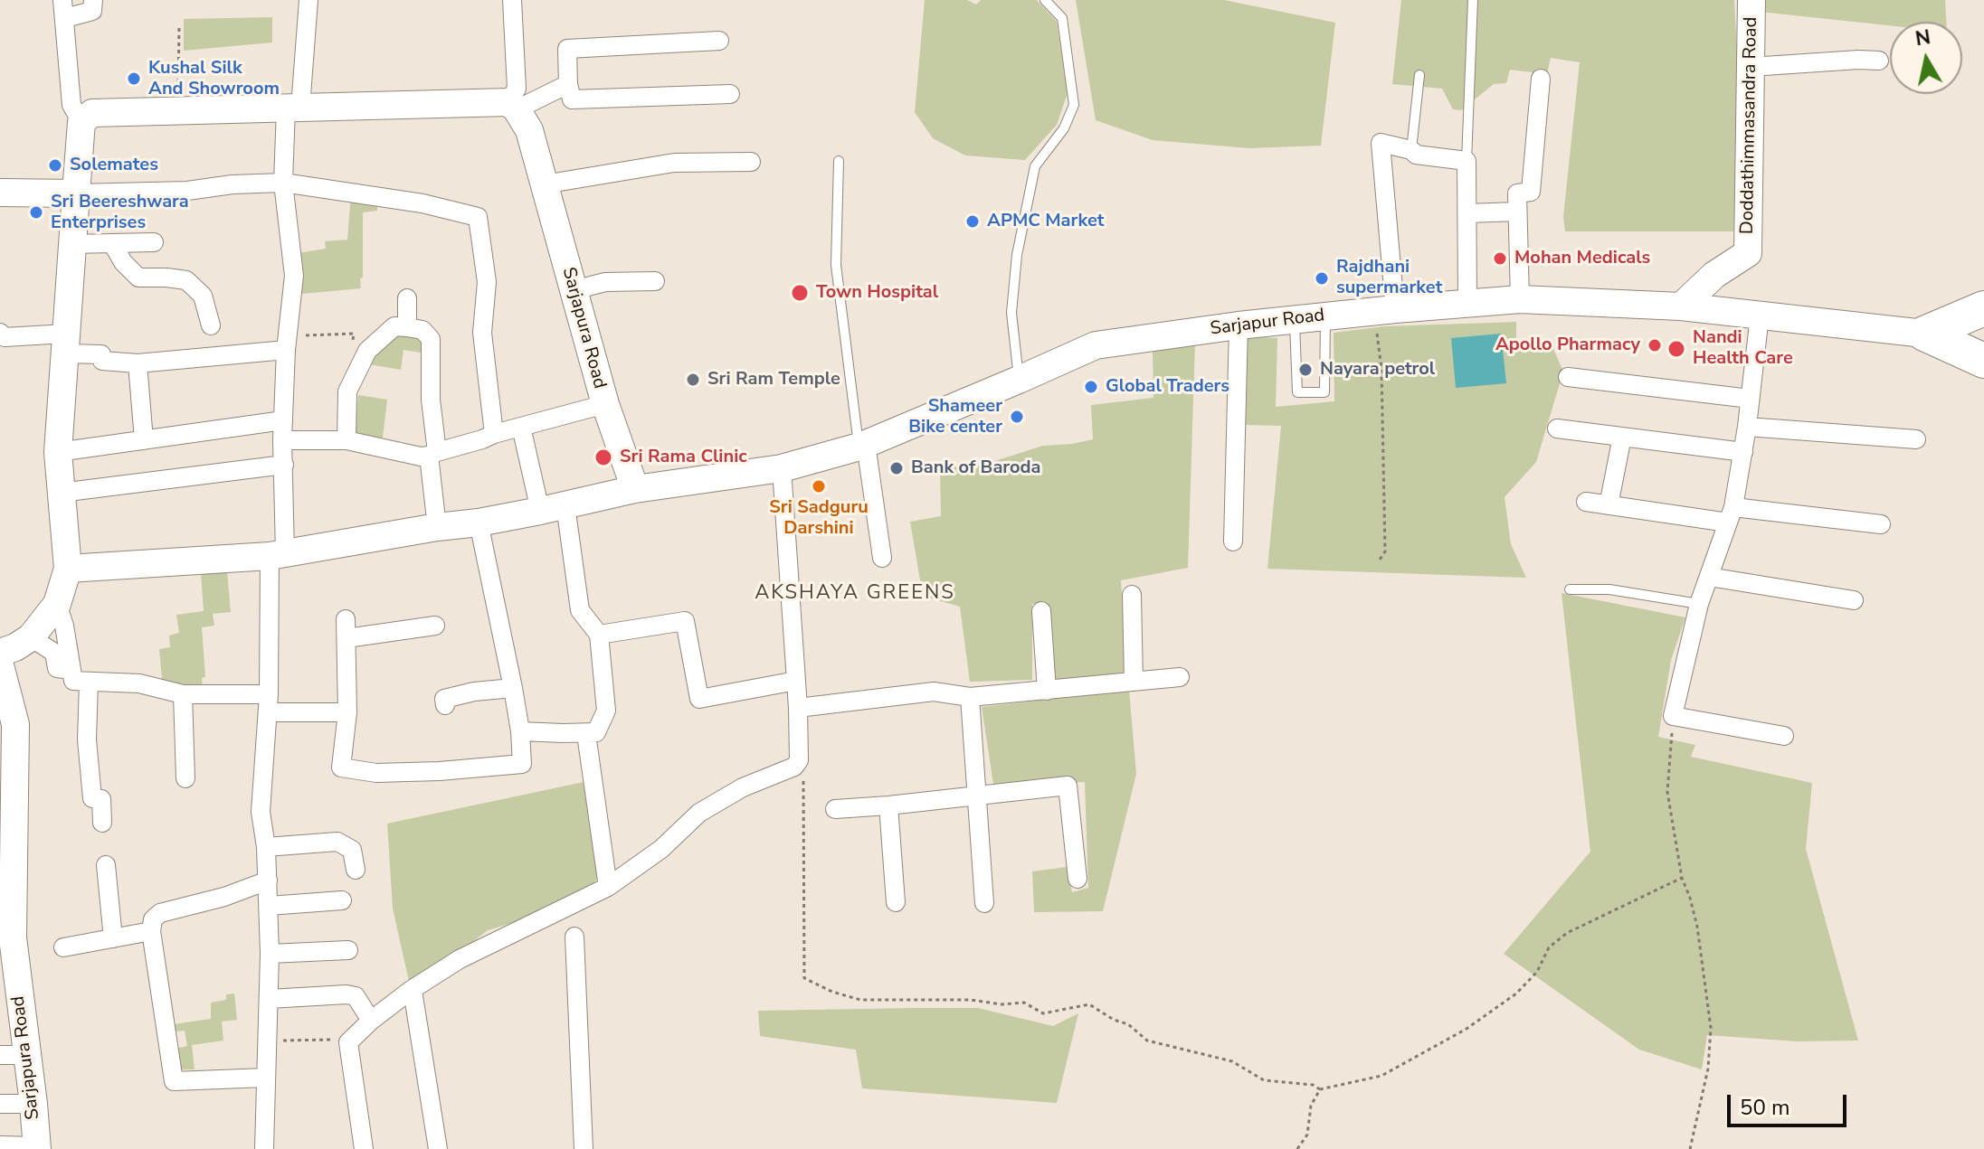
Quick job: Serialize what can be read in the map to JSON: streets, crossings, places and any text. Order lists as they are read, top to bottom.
{
  "streets": {
    "main road": ["Doddathimmasandra Road", "Sarjapur Road", "Sarjapura Road"]
  },
  "crossings": [
    ["Doddathimmasandra Road", "Sarjapur Road"],
    ["Sarjapur Road", "Sarjapura Road"]
  ],
  "districts": ["AKSHAYA GREENS"],
  "places": [
    "Kushal Silk And Showroom",
    "Solemates",
    "Sri Beereshwara Enterprises",
    "APMC Market",
    "Mohan Medicals",
    "Rajdhani supermarket",
    "Town Hospital",
    "Apollo Pharmacy",
    "Nandi Health Care",
    "Nayara petrol",
    "Sri Ram Temple",
    "Global Traders",
    "Shameer Bike center",
    "Sri Rama Clinic",
    "Bank of Baroda",
    "Sri Sadguru Darshini"
  ],
  "scale_bar": "50 m",
  "north": "top"
}
